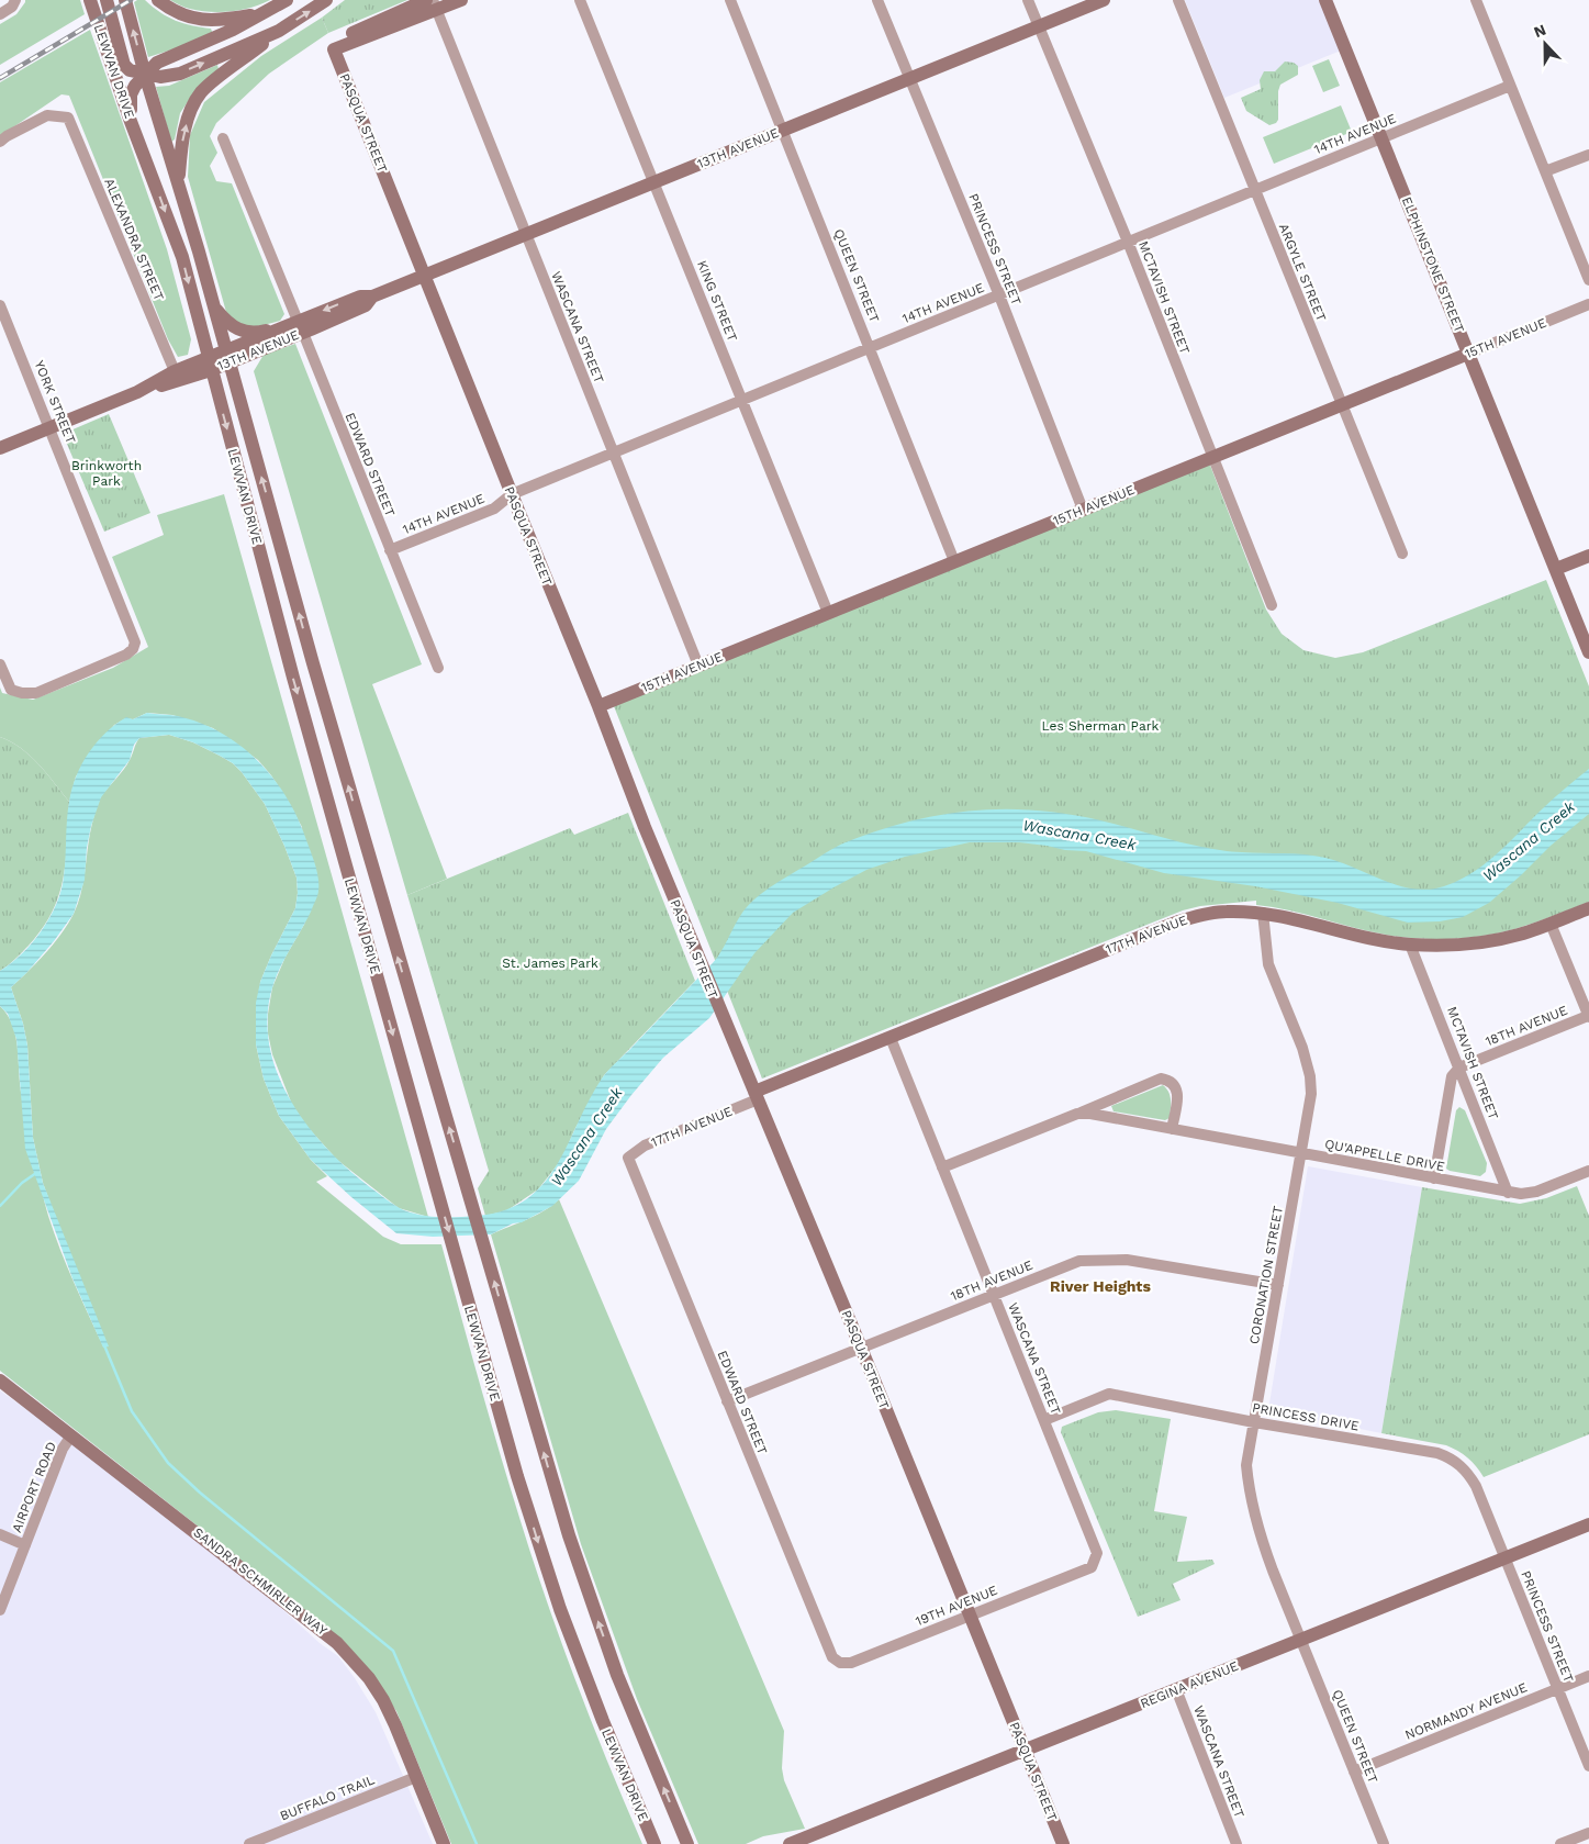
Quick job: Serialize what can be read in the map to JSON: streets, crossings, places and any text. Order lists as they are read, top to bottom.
{
  "streets": {
    "street": [
      "LEWVAN DRIVE",
      "PASQUA STREET",
      "14TH AVENUE",
      "13TH AVENUE",
      "ALEXANDRA STREET",
      "PRINCESS STREET",
      "ELPHINSTONE STREET",
      "ARGYLE STREET",
      "QUEEN STREET",
      "MCTAVISH STREET",
      "KING STREET",
      "WASCANA STREET",
      "15TH AVENUE",
      "YORK STREET",
      "EDWARD STREET",
      "17TH AVENUE",
      "18TH AVENUE",
      "QU'APPELLE DRIVE",
      "CORONATION STREET",
      "PRINCESS DRIVE",
      "AIRPORT ROAD",
      "SANDRA SCHMIRLER WAY",
      "19TH AVENUE",
      "REGINA AVENUE",
      "NORMANDY AVENUE",
      "BUFFALO TRAIL"
    ]
  },
  "crossings": [
    ["LEWVAN DRIVE", "13TH AVENUE"],
    ["PASQUA STREET", "14TH AVENUE"],
    ["PASQUA STREET", "13TH AVENUE"],
    ["PASQUA STREET", "WASCANA STREET"],
    ["PASQUA STREET", "15TH AVENUE"],
    ["PASQUA STREET", "17TH AVENUE"],
    ["PASQUA STREET", "18TH AVENUE"],
    ["PASQUA STREET", "19TH AVENUE"],
    ["PASQUA STREET", "REGINA AVENUE"],
    ["14TH AVENUE", "PRINCESS STREET"],
    ["14TH AVENUE", "ELPHINSTONE STREET"],
    ["14TH AVENUE", "ARGYLE STREET"],
    ["14TH AVENUE", "QUEEN STREET"],
    ["14TH AVENUE", "MCTAVISH STREET"],
    ["14TH AVENUE", "KING STREET"],
    ["14TH AVENUE", "WASCANA STREET"],
    ["14TH AVENUE", "EDWARD STREET"],
    ["13TH AVENUE", "ALEXANDRA STREET"],
    ["13TH AVENUE", "PRINCESS STREET"],
    ["13TH AVENUE", "QUEEN STREET"],
    ["13TH AVENUE", "MCTAVISH STREET"],
    ["13TH AVENUE", "KING STREET"],
    ["13TH AVENUE", "WASCANA STREET"],
    ["13TH AVENUE", "YORK STREET"],
    ["13TH AVENUE", "EDWARD STREET"],
    ["PRINCESS STREET", "15TH AVENUE"],
    ["PRINCESS STREET", "PRINCESS DRIVE"],
    ["PRINCESS STREET", "REGINA AVENUE"],
    ["PRINCESS STREET", "NORMANDY AVENUE"],
    ["ELPHINSTONE STREET", "15TH AVENUE"],
    ["ARGYLE STREET", "15TH AVENUE"],
    ["QUEEN STREET", "15TH AVENUE"],
    ["QUEEN STREET", "CORONATION STREET"],
    ["QUEEN STREET", "REGINA AVENUE"],
    ["QUEEN STREET", "NORMANDY AVENUE"],
    ["MCTAVISH STREET", "15TH AVENUE"],
    ["MCTAVISH STREET", "17TH AVENUE"],
    ["MCTAVISH STREET", "18TH AVENUE"],
    ["MCTAVISH STREET", "QU'APPELLE DRIVE"],
    ["KING STREET", "15TH AVENUE"],
    ["WASCANA STREET", "15TH AVENUE"],
    ["WASCANA STREET", "17TH AVENUE"],
    ["WASCANA STREET", "18TH AVENUE"],
    ["WASCANA STREET", "QU'APPELLE DRIVE"],
    ["WASCANA STREET", "PRINCESS DRIVE"],
    ["WASCANA STREET", "19TH AVENUE"],
    ["WASCANA STREET", "REGINA AVENUE"],
    ["EDWARD STREET", "17TH AVENUE"],
    ["EDWARD STREET", "18TH AVENUE"],
    ["EDWARD STREET", "19TH AVENUE"],
    ["17TH AVENUE", "CORONATION STREET"],
    ["18TH AVENUE", "CORONATION STREET"],
    ["QU'APPELLE DRIVE", "CORONATION STREET"],
    ["CORONATION STREET", "PRINCESS DRIVE"],
    ["CORONATION STREET", "REGINA AVENUE"],
    ["PRINCESS DRIVE", "REGINA AVENUE"],
    ["AIRPORT ROAD", "SANDRA SCHMIRLER WAY"],
    ["SANDRA SCHMIRLER WAY", "BUFFALO TRAIL"]
  ],
  "districts": ["River Heights"],
  "water": ["Wascana Creek"],
  "parks": ["Brinkworth Park", "Les Sherman Park", "St. James Park"],
  "north": "top"
}
